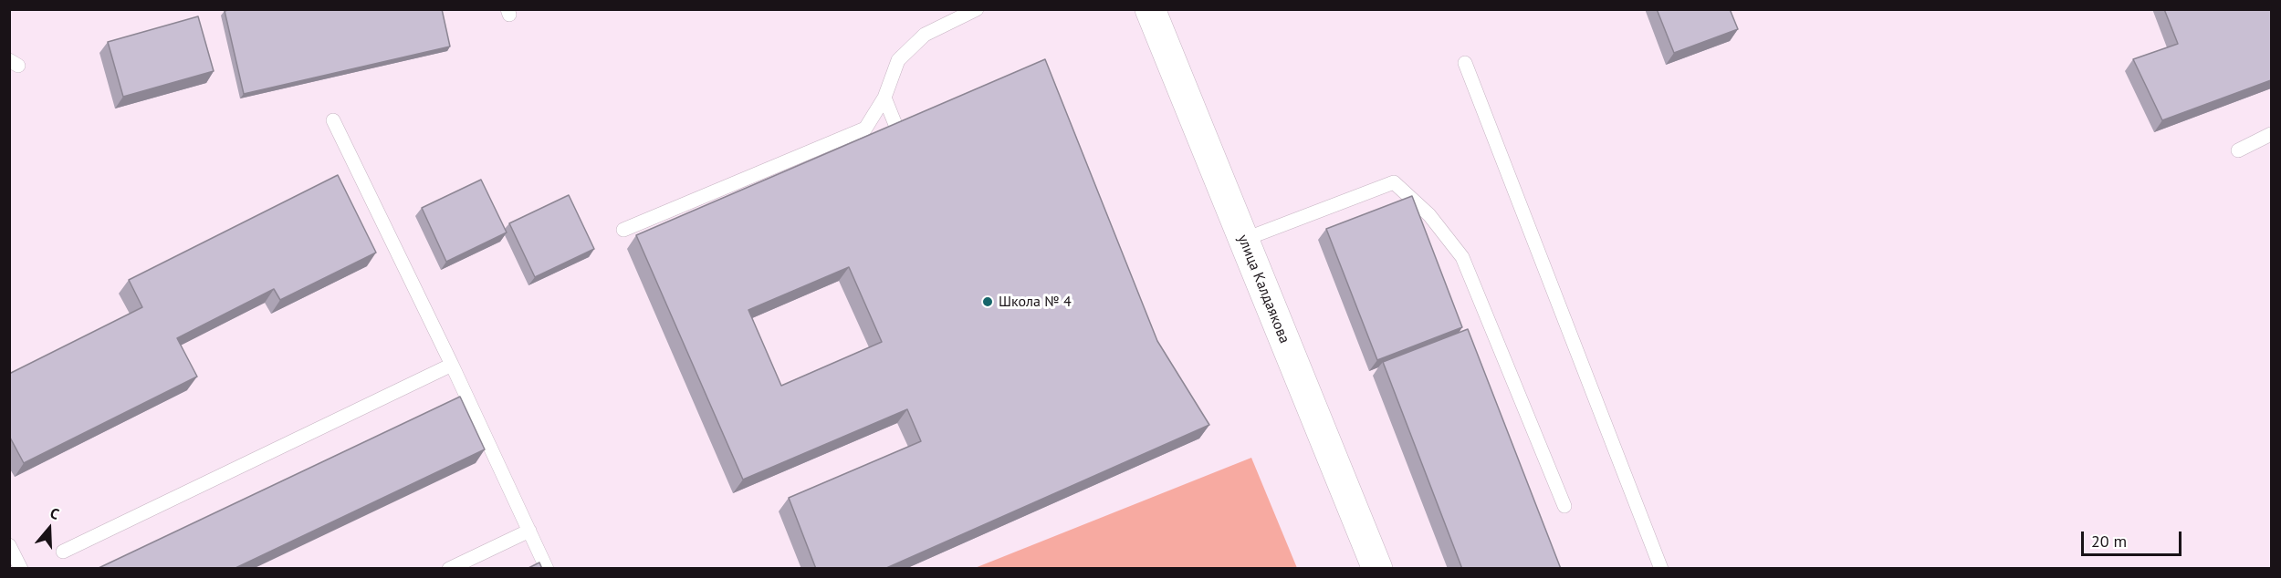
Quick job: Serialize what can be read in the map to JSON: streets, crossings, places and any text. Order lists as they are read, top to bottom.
{
  "streets": {
    "street": ["улица Калдаякова"]
  },
  "places": ["Школа № 4"],
  "scale_bar": "20 m",
  "north": "top"
}
